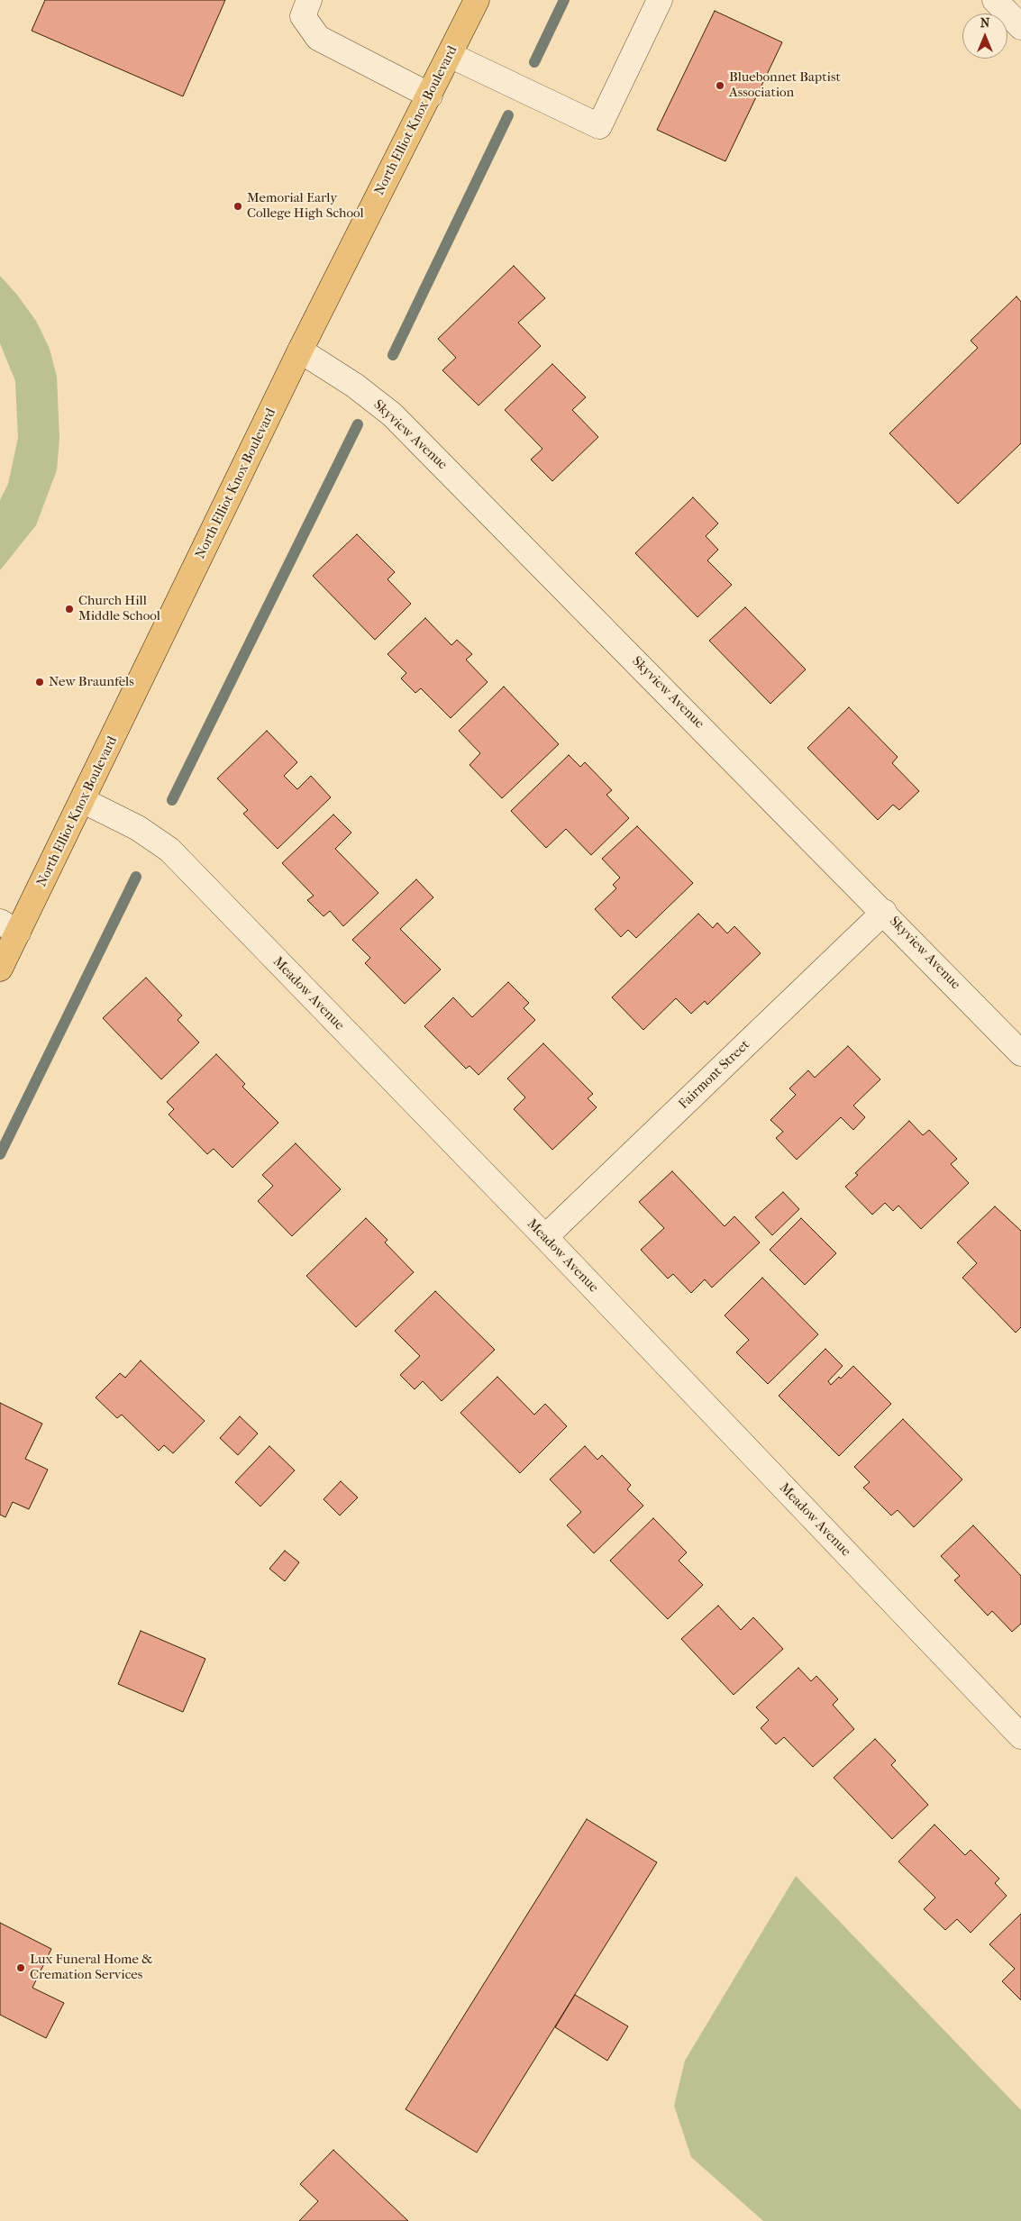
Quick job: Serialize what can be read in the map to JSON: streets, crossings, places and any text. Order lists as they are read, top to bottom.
{
  "streets": {
    "main road": ["North Elliot Knox Boulevard"],
    "street": ["Skyview Avenue", "Meadow Avenue", "Fairmont Street"]
  },
  "crossings": [
    ["North Elliot Knox Boulevard", "Skyview Avenue"],
    ["North Elliot Knox Boulevard", "Meadow Avenue"],
    ["Skyview Avenue", "Fairmont Street"],
    ["Meadow Avenue", "Fairmont Street"]
  ],
  "places": [
    "Bluebonnet Baptist Association",
    "Memorial Early College High School",
    "Church Hill Middle School",
    "New Braunfels",
    "Lux Funeral Home & Cremation Services"
  ],
  "north": "top"
}
